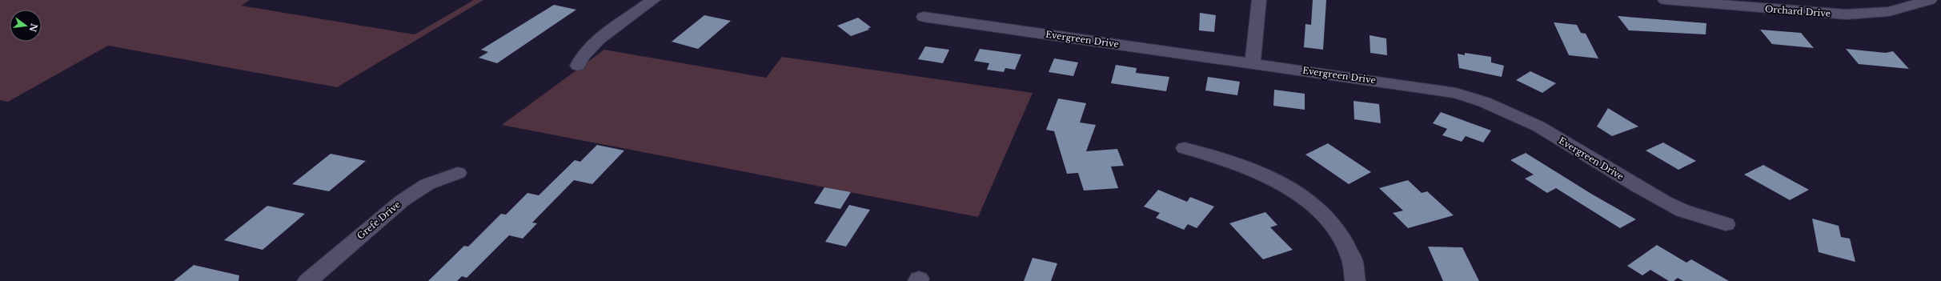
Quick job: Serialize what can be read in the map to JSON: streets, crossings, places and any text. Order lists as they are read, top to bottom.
{
  "streets": {
    "street": ["Orchard Drive", "Evergreen Drive", "Grefe Drive"]
  },
  "north": "right"
}
